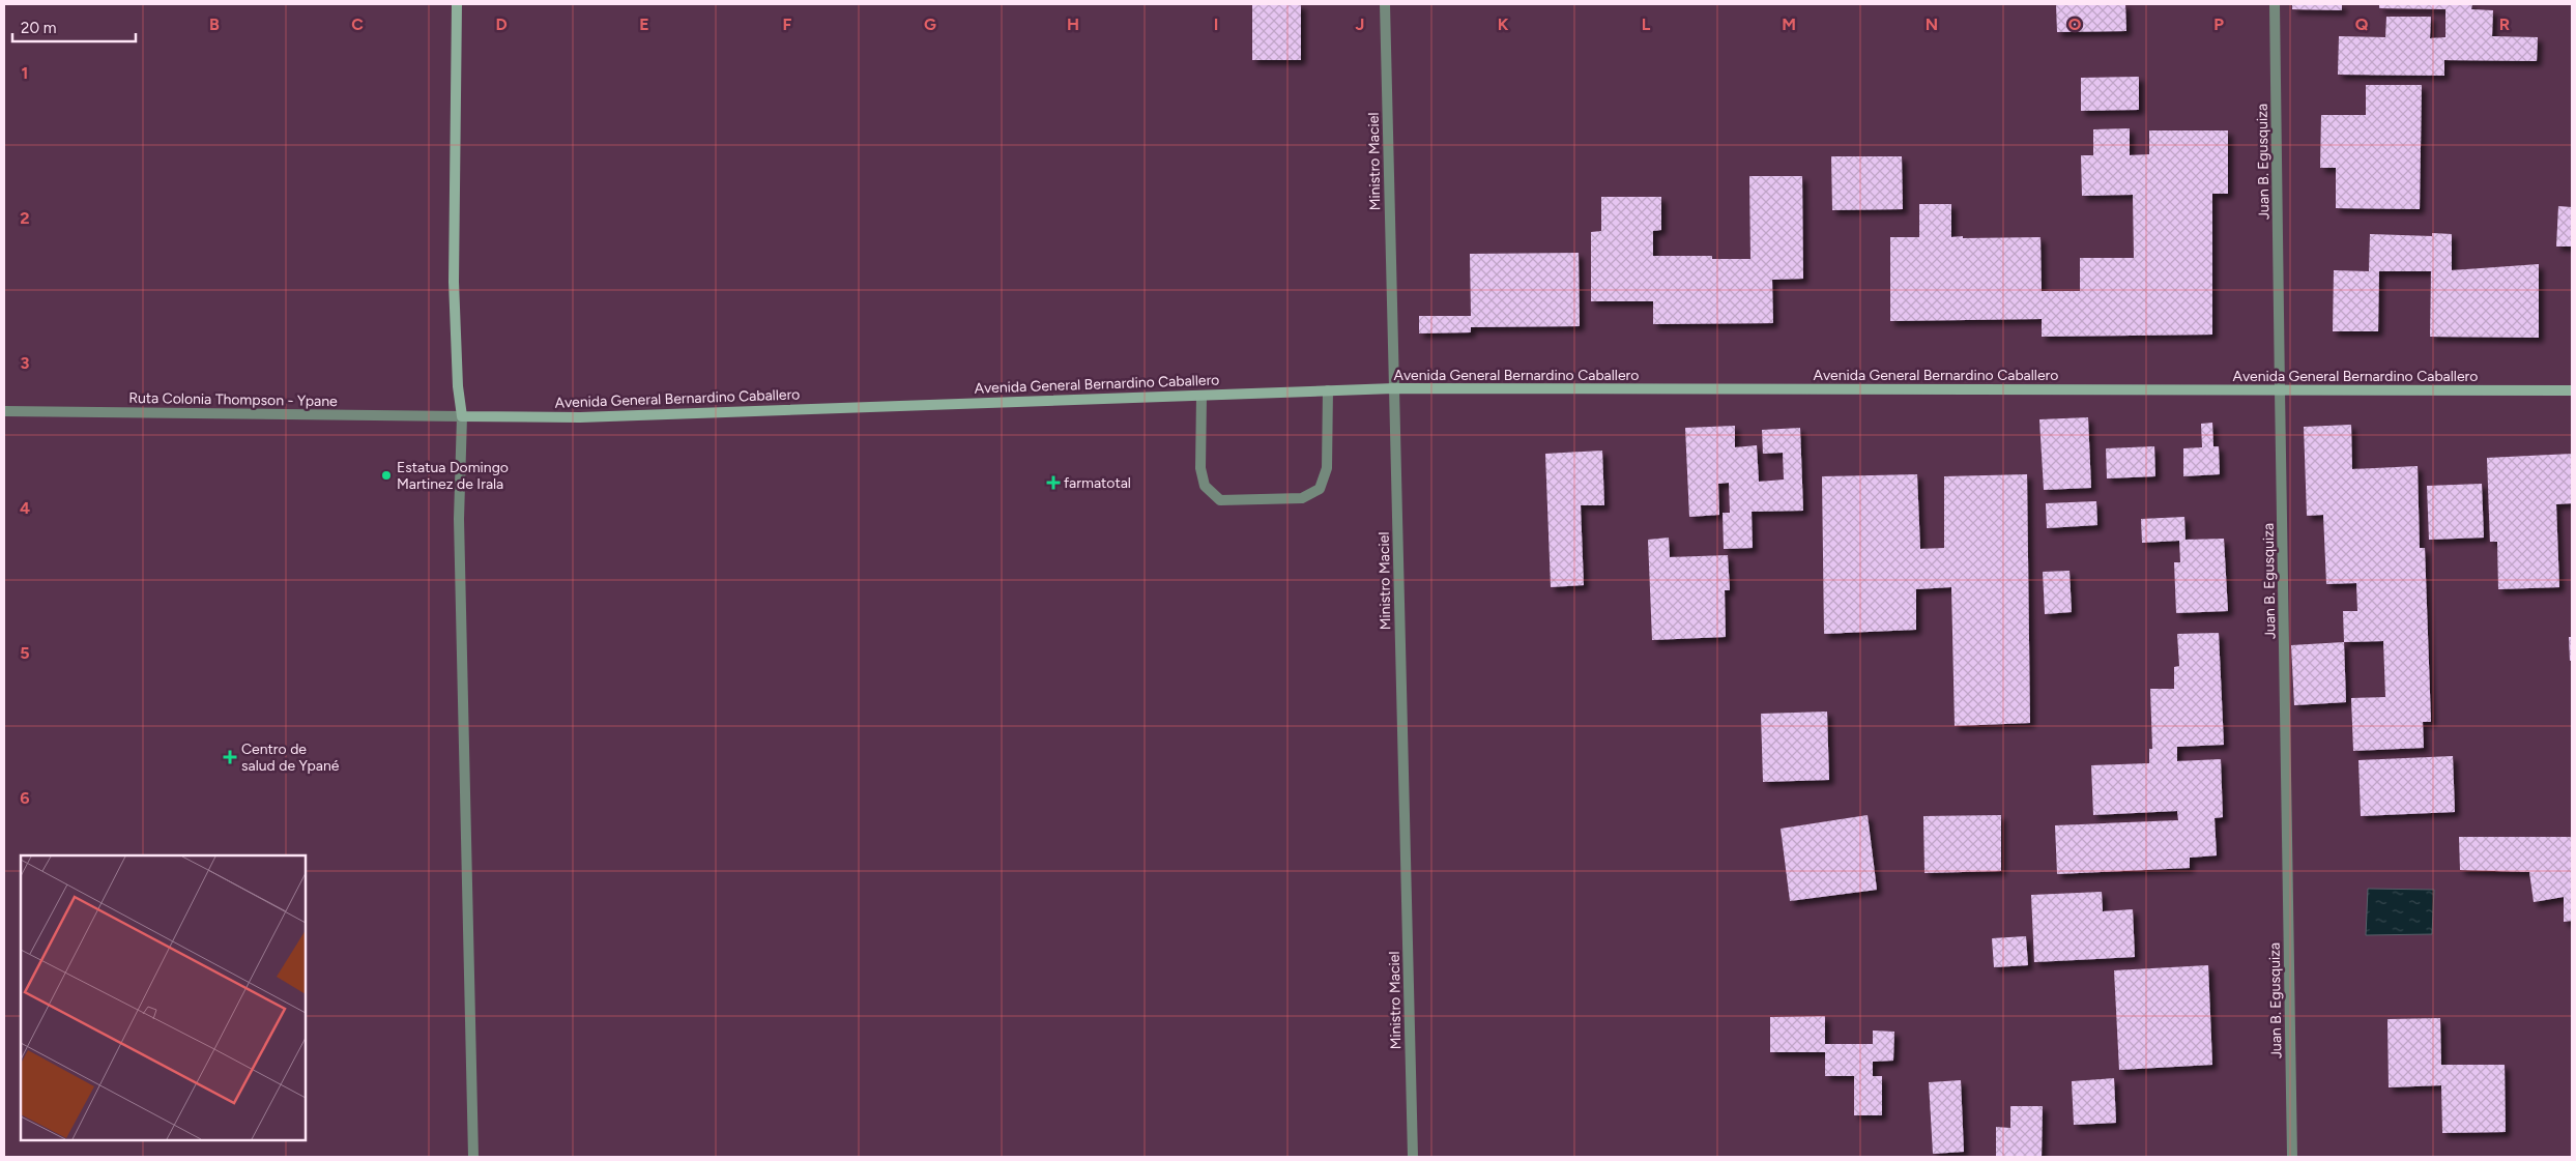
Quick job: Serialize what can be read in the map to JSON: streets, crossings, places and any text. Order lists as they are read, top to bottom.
{
  "streets": {
    "main road": ["Avenida General Bernardino Caballero"],
    "street": ["Ministro Maciel", "Juan B. Egusquiza", "Ruta Colonia Thompson - Ypane"]
  },
  "crossings": [
    ["Ministro Maciel", "Avenida General Bernardino Caballero"],
    ["Juan B. Egusquiza", "Avenida General Bernardino Caballero"],
    ["Avenida General Bernardino Caballero", "Ruta Colonia Thompson - Ypane"]
  ],
  "places": {
    "other": ["Estatua Domingo Martinez de Irala"],
    "health": ["farmatotal", "Centro de salud de Ypané"]
  },
  "scale_bar": "20 m",
  "grid": {
    "columns": [
      "B",
      "C",
      "D",
      "E",
      "F",
      "G",
      "H",
      "I",
      "J",
      "K",
      "L",
      "M",
      "N",
      "O",
      "P",
      "Q",
      "R"
    ],
    "rows": [
      "1",
      "2",
      "3",
      "4",
      "5",
      "6"
    ]
  }
}
